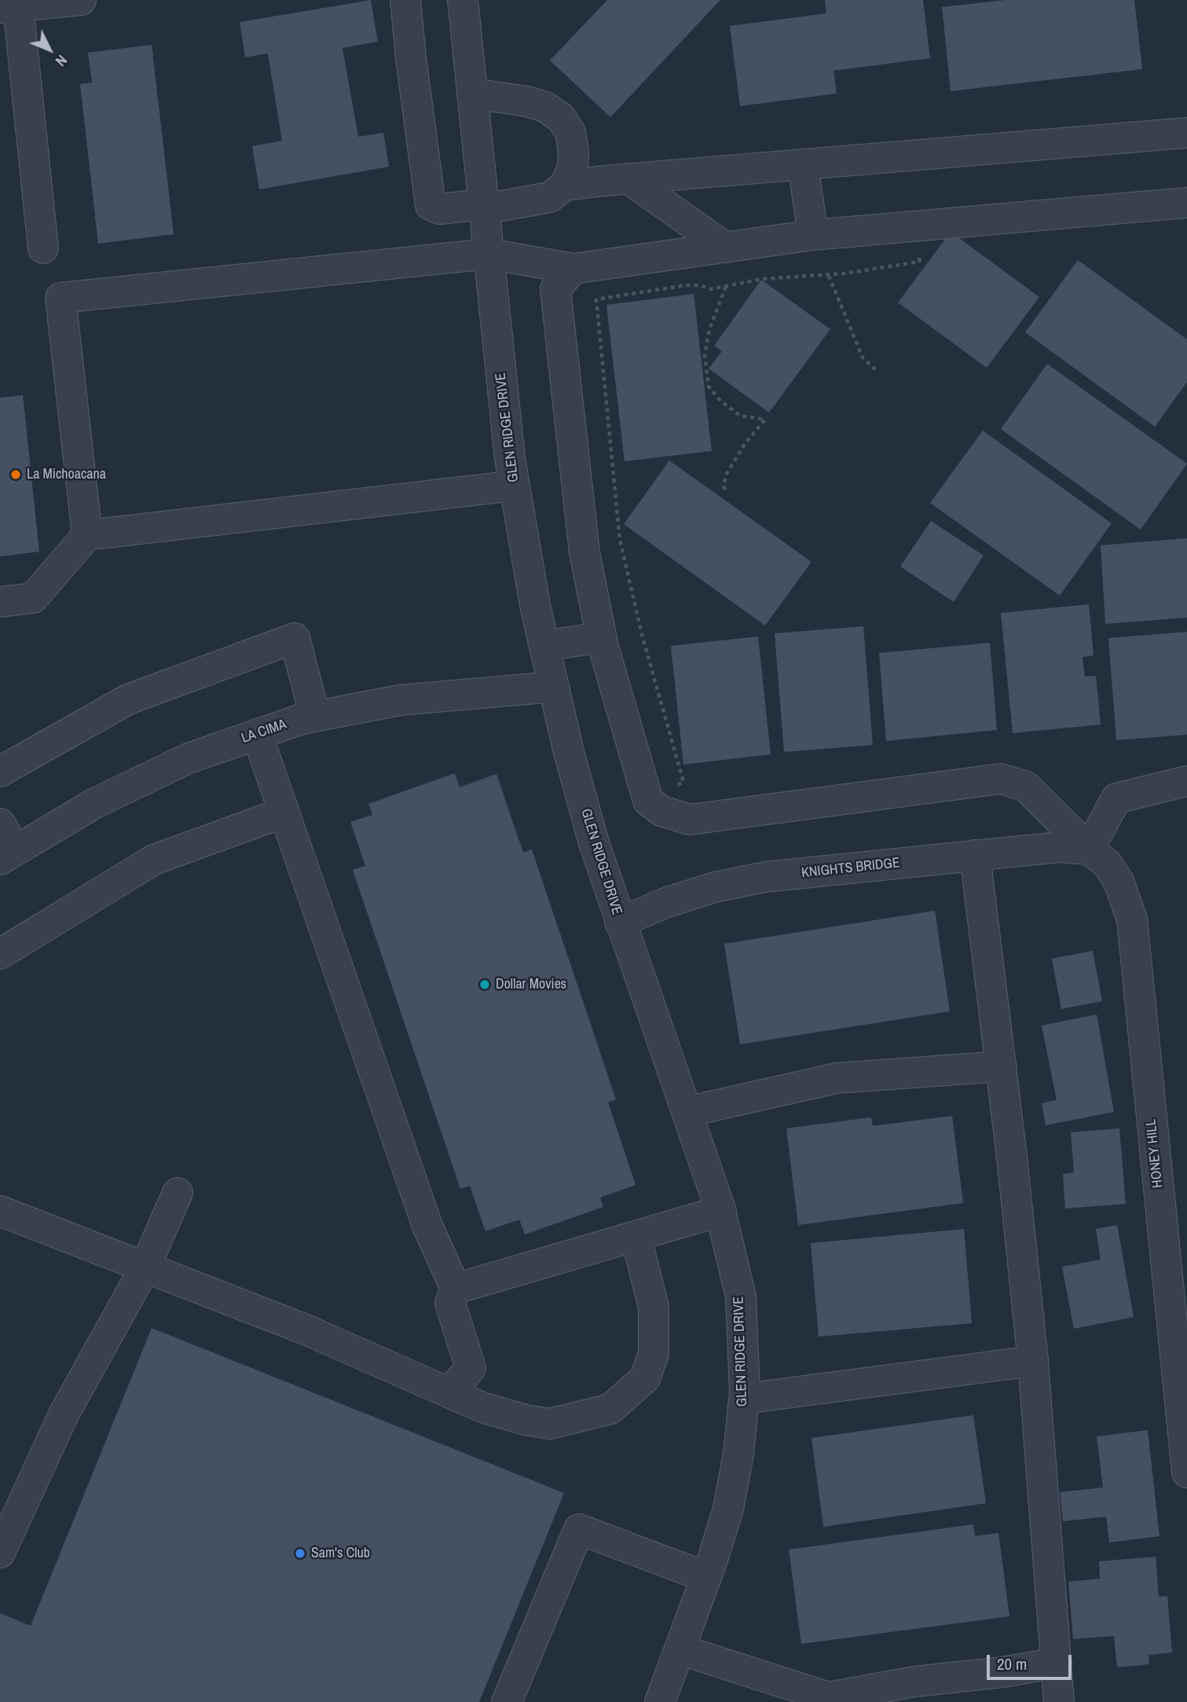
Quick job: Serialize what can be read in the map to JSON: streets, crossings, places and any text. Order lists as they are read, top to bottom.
{
  "streets": {
    "street": [
      "GLEN RIDGE DRIVE",
      "LA CIMA",
      "KNIGHTS BRIDGE",
      "HONEY HILL"
    ]
  },
  "crossings": [
    ["GLEN RIDGE DRIVE", "LA CIMA"],
    ["GLEN RIDGE DRIVE", "KNIGHTS BRIDGE"],
    ["KNIGHTS BRIDGE", "HONEY HILL"]
  ],
  "places": ["La Michoacana", "Dollar Movies", "Sam's Club"],
  "scale_bar": "20 m",
  "north": "bottom right"
}
